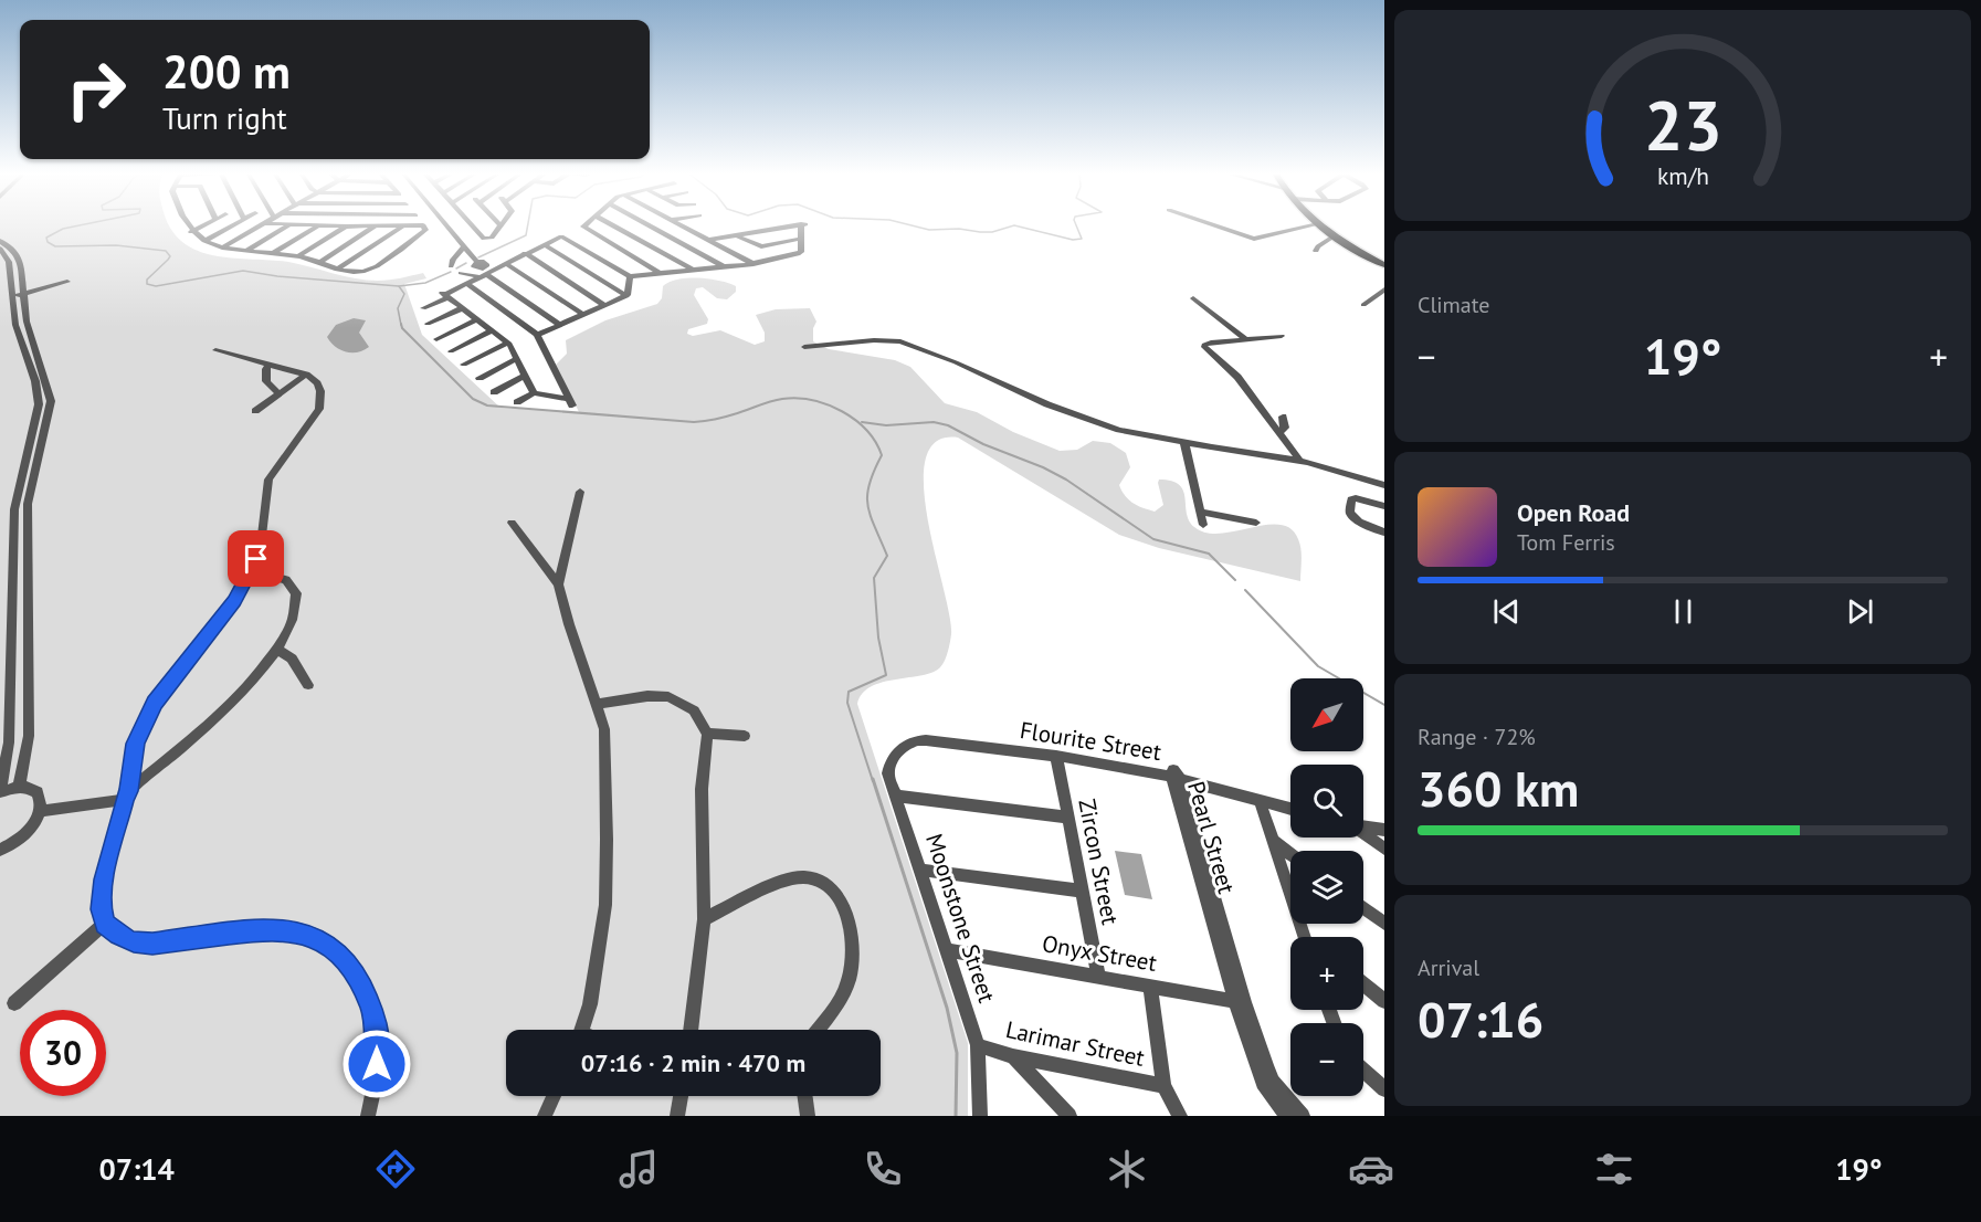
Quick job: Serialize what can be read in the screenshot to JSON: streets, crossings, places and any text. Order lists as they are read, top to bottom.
{
  "streets": {
    "street": [
      "Flourite Street",
      "Pearl Street",
      "Zircon Street",
      "Moonstone Street",
      "Onyx Street",
      "Larimar Street"
    ]
  },
  "crossings": [
    ["Flourite Street", "Pearl Street"],
    ["Flourite Street", "Zircon Street"],
    ["Flourite Street", "Moonstone Street"],
    ["Pearl Street", "Onyx Street"],
    ["Zircon Street", "Onyx Street"],
    ["Moonstone Street", "Onyx Street"],
    ["Moonstone Street", "Larimar Street"]
  ],
  "north": "bottom left",
  "page": {
    "turn": ["200 m", "Turn right"],
    "tile": [
      "Climate",
      ["Range · 72%", "360 km"],
      ["Arrival", "07:16"]
    ],
    "heat": ["−", "19°", "+"],
    "song": ["Open Road", "Tom Ferris"],
    "map_buttons": ["+", "−"],
    "limit": "30",
    "trip": "07:16 · 2 min · 470 m",
    "tabs": ["07:14", "19°"],
    "gauge": ["23", "km/h"]
  }
}
